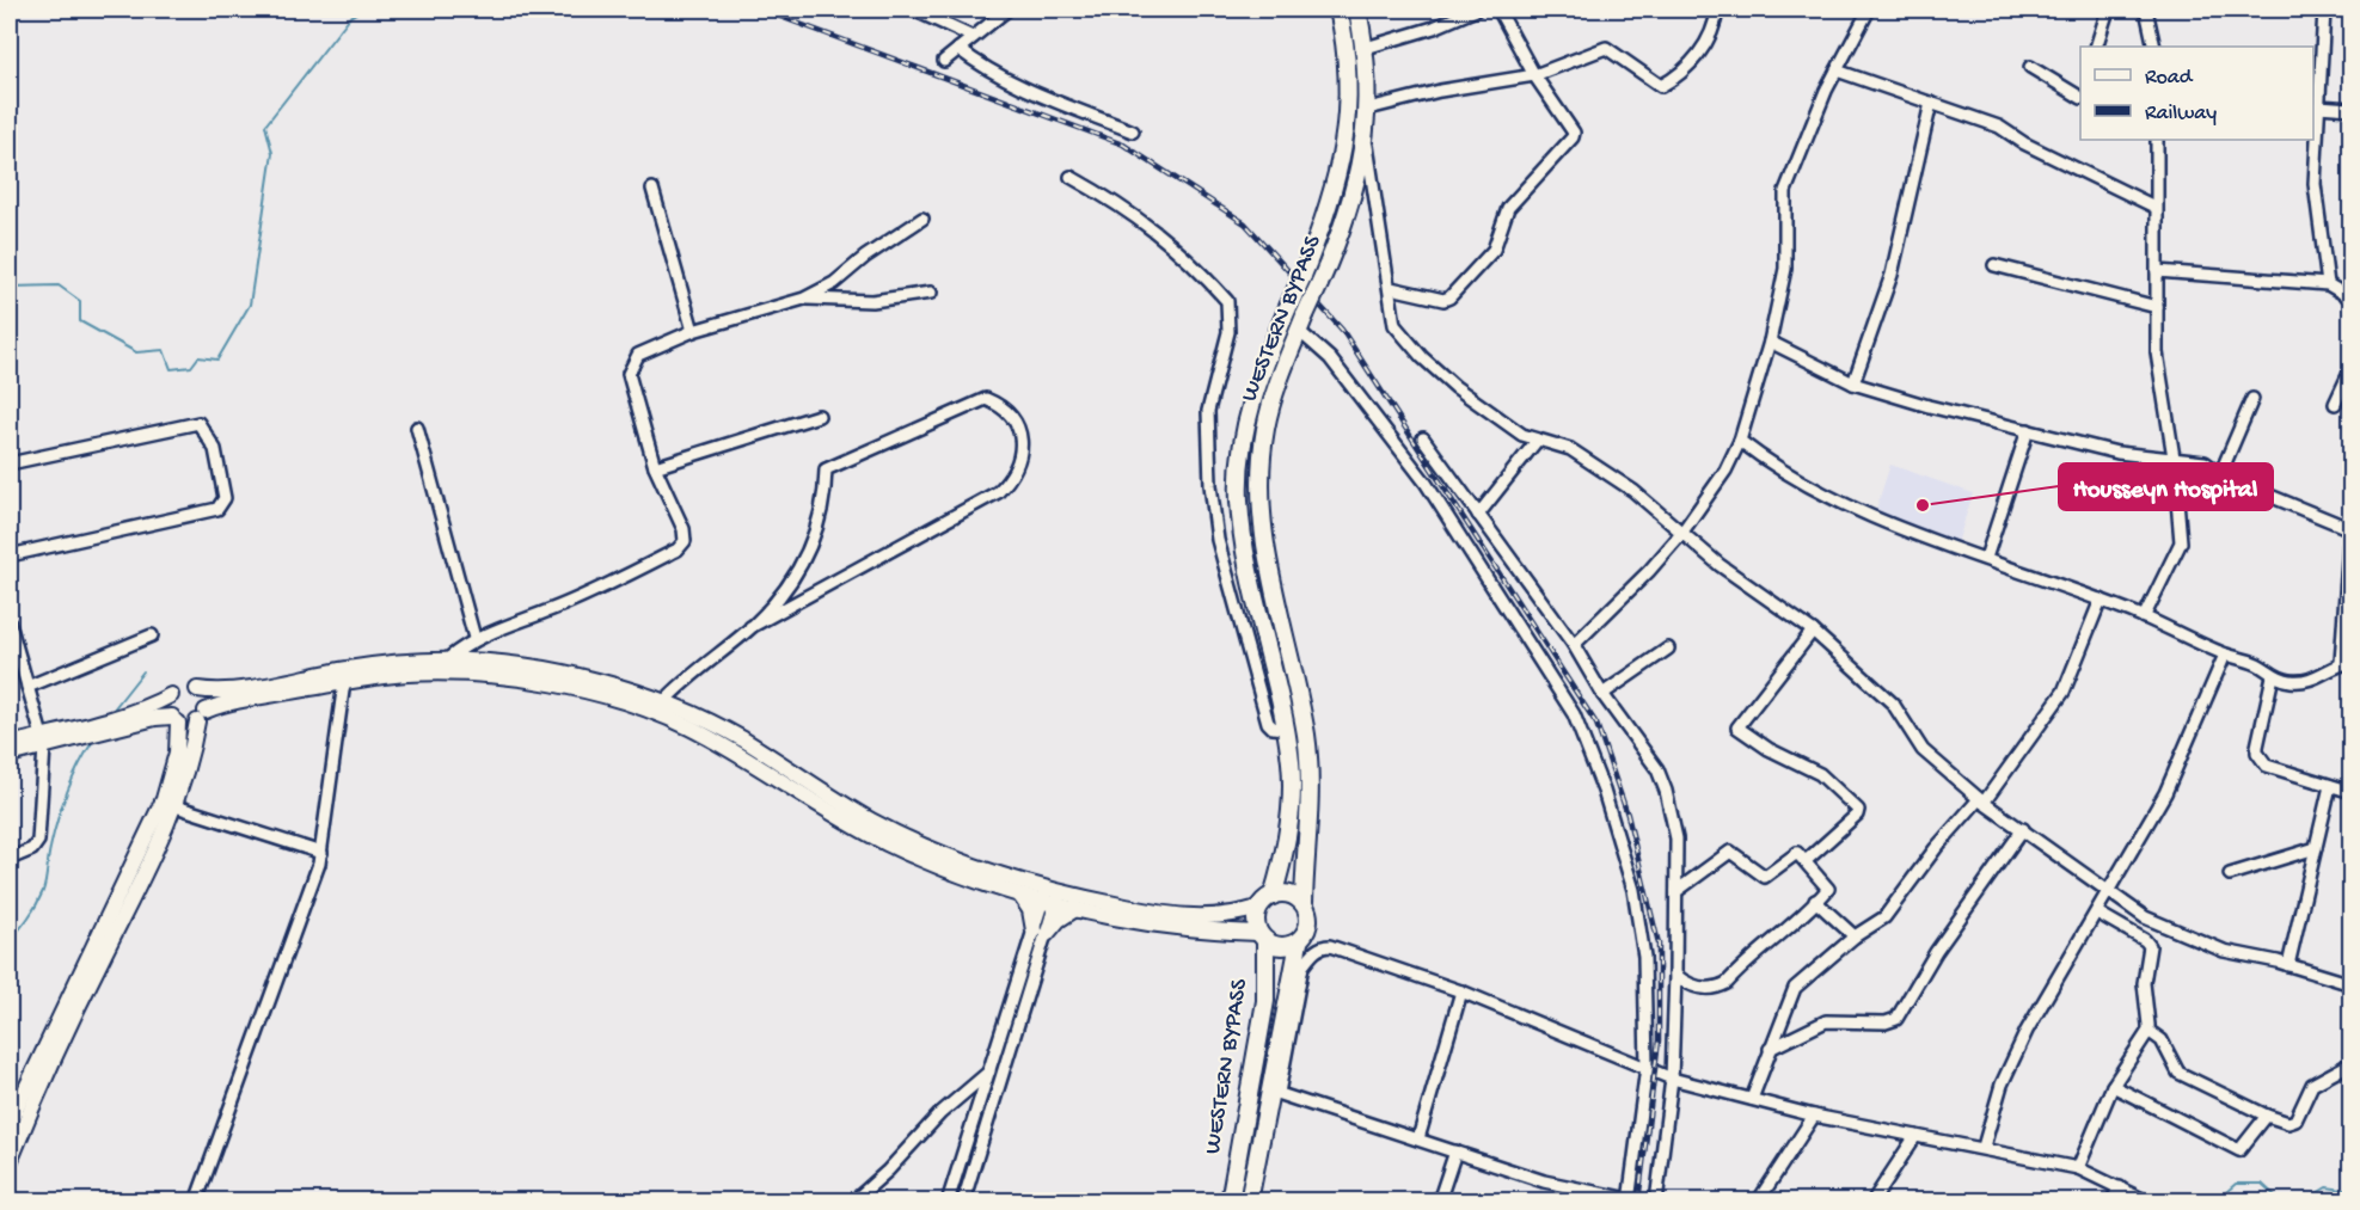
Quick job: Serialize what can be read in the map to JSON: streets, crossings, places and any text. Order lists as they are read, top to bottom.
{
  "streets": {
    "main road": ["WESTERN BYPASS"]
  },
  "places": ["Housseyn Hospital"],
  "legend": ["Road", "Railway"]
}
